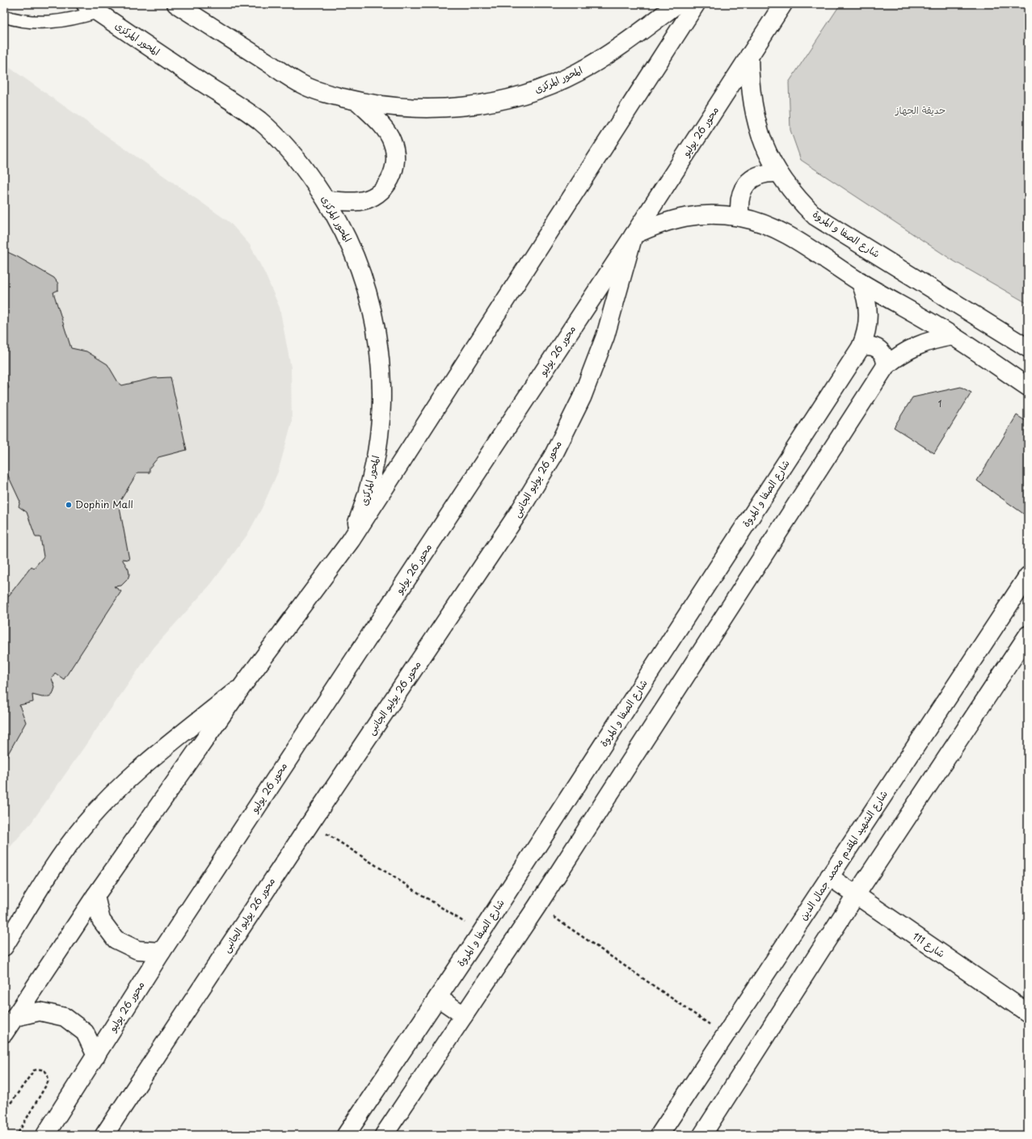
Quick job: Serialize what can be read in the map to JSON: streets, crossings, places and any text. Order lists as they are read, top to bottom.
{
  "streets": {
    "main road": [
      "المحور المركزى",
      "محور 26 يوليو",
      "شارع الصفا و المروة",
      "محور 26 يوليو الجانبى",
      "شارع الشهيد المقدم محمد جمال الدين",
      "شارع 111"
    ]
  },
  "crossings": [
    ["محور 26 يوليو", "شارع الصفا و المروة"],
    ["محور 26 يوليو", "محور 26 يوليو الجانبى"],
    ["شارع الشهيد المقدم محمد جمال الدين", "شارع 111"]
  ],
  "parks": ["حديقة الجهاز"],
  "places": ["Dophin Mall"],
  "house_numbers": ["1"]
}
